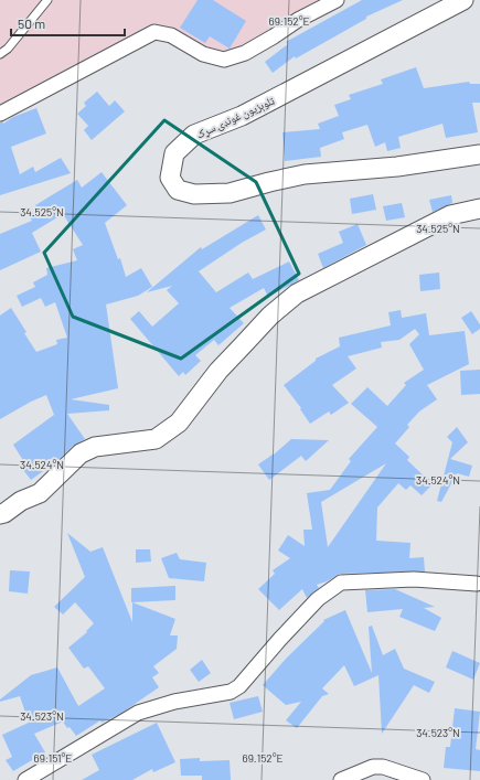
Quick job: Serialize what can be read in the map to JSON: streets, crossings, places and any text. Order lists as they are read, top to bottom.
{
  "streets": {
    "street": ["ټلوېزيون غونډۍ سړک"]
  },
  "scale_bar": "50 m",
  "coordinates": [
    "69.152°E",
    "34.525°N",
    "34.524°N",
    "34.523°N",
    "69.151°E"
  ]
}
